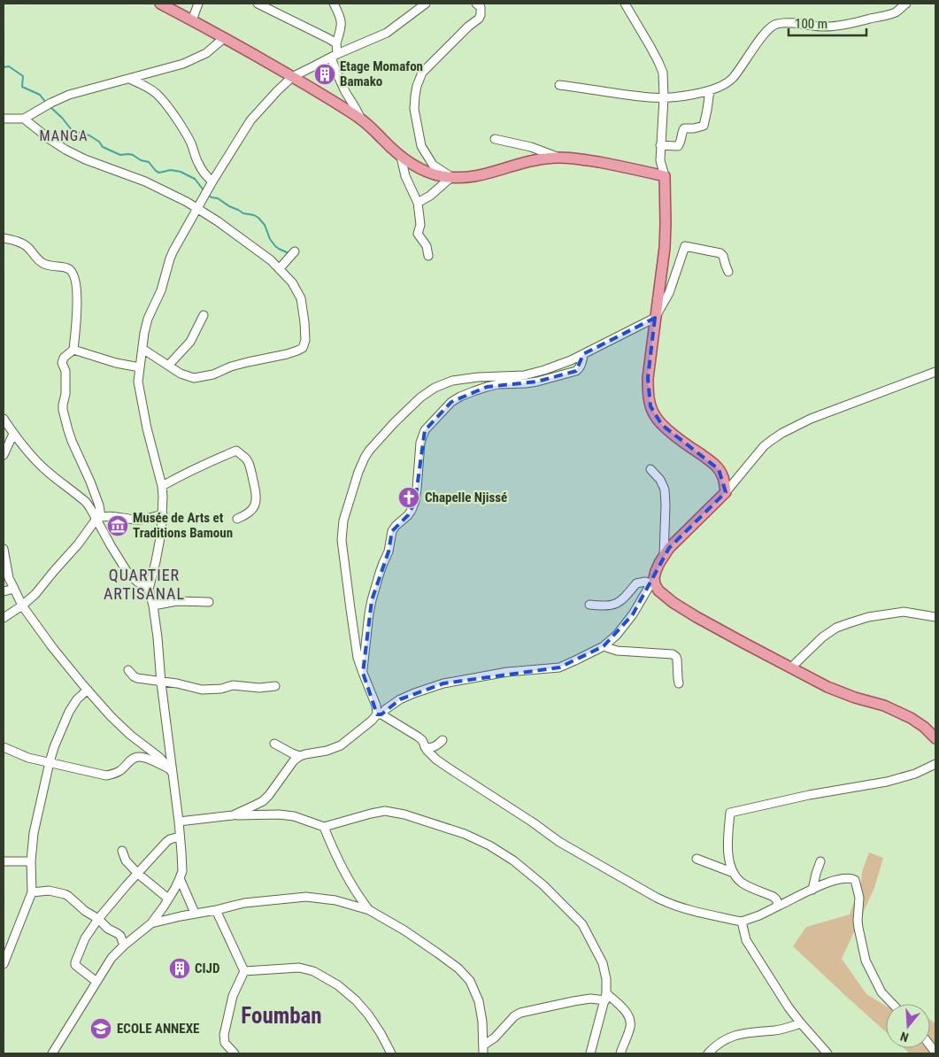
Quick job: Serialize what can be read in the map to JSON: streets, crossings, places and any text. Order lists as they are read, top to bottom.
{
  "districts": ["MANGA", "QUARTIER ARTISANAL", "Foumban"],
  "places": {
    "building": ["Etage Momafon Bamako", "CIJD"],
    "church": ["Chapelle Njissé"],
    "museum": ["Musée de Arts et Traditions Bamoun"],
    "school or university": ["ECOLE ANNEXE"]
  },
  "scale_bar": "100 m",
  "north": "bottom"
}
